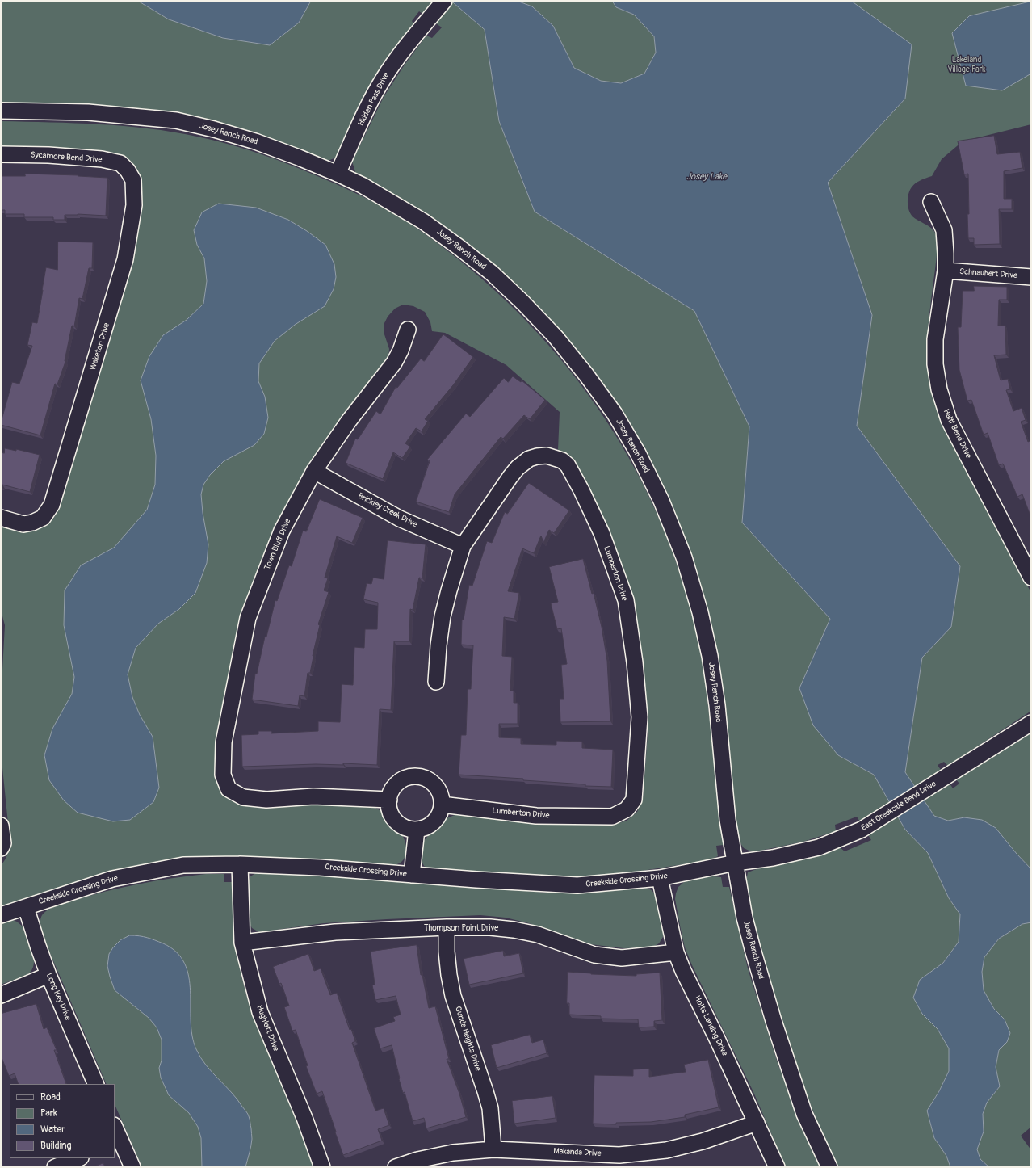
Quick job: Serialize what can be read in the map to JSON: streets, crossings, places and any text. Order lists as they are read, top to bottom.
{
  "streets": {
    "street": [
      "Hidden Pass Drive",
      "Josey Ranch Road",
      "Sycamore Bend Drive",
      "Schnaubert Drive",
      "Waketon Drive",
      "Halff Bend Drive",
      "Brickley Creek Drive",
      "Town Bluff Drive",
      "Lumberton Drive",
      "East Creekside Bend Drive",
      "Creekside Crossing Drive",
      "Thompson Point Drive",
      "Long Key Drive",
      "Holts Landing Drive",
      "Hughlett Drive",
      "Gunda Heights Drive",
      "Makanda Drive"
    ]
  },
  "crossings": [
    ["Hidden Pass Drive", "Josey Ranch Road"],
    ["Josey Ranch Road", "East Creekside Bend Drive"],
    ["Josey Ranch Road", "Creekside Crossing Drive"],
    ["Sycamore Bend Drive", "Waketon Drive"],
    ["Schnaubert Drive", "Halff Bend Drive"],
    ["Brickley Creek Drive", "Town Bluff Drive"],
    ["Brickley Creek Drive", "Lumberton Drive"],
    ["Town Bluff Drive", "Lumberton Drive"],
    ["East Creekside Bend Drive", "Creekside Crossing Drive"],
    ["Creekside Crossing Drive", "Long Key Drive"],
    ["Creekside Crossing Drive", "Holts Landing Drive"],
    ["Creekside Crossing Drive", "Hughlett Drive"],
    ["Thompson Point Drive", "Holts Landing Drive"],
    ["Thompson Point Drive", "Hughlett Drive"],
    ["Thompson Point Drive", "Gunda Heights Drive"],
    ["Holts Landing Drive", "Makanda Drive"],
    ["Gunda Heights Drive", "Makanda Drive"]
  ],
  "water": ["Josey Lake"],
  "parks": ["Lakeland Village Park"],
  "legend": [
    "Road",
    "Park",
    "Water",
    "Building"
  ]
}
